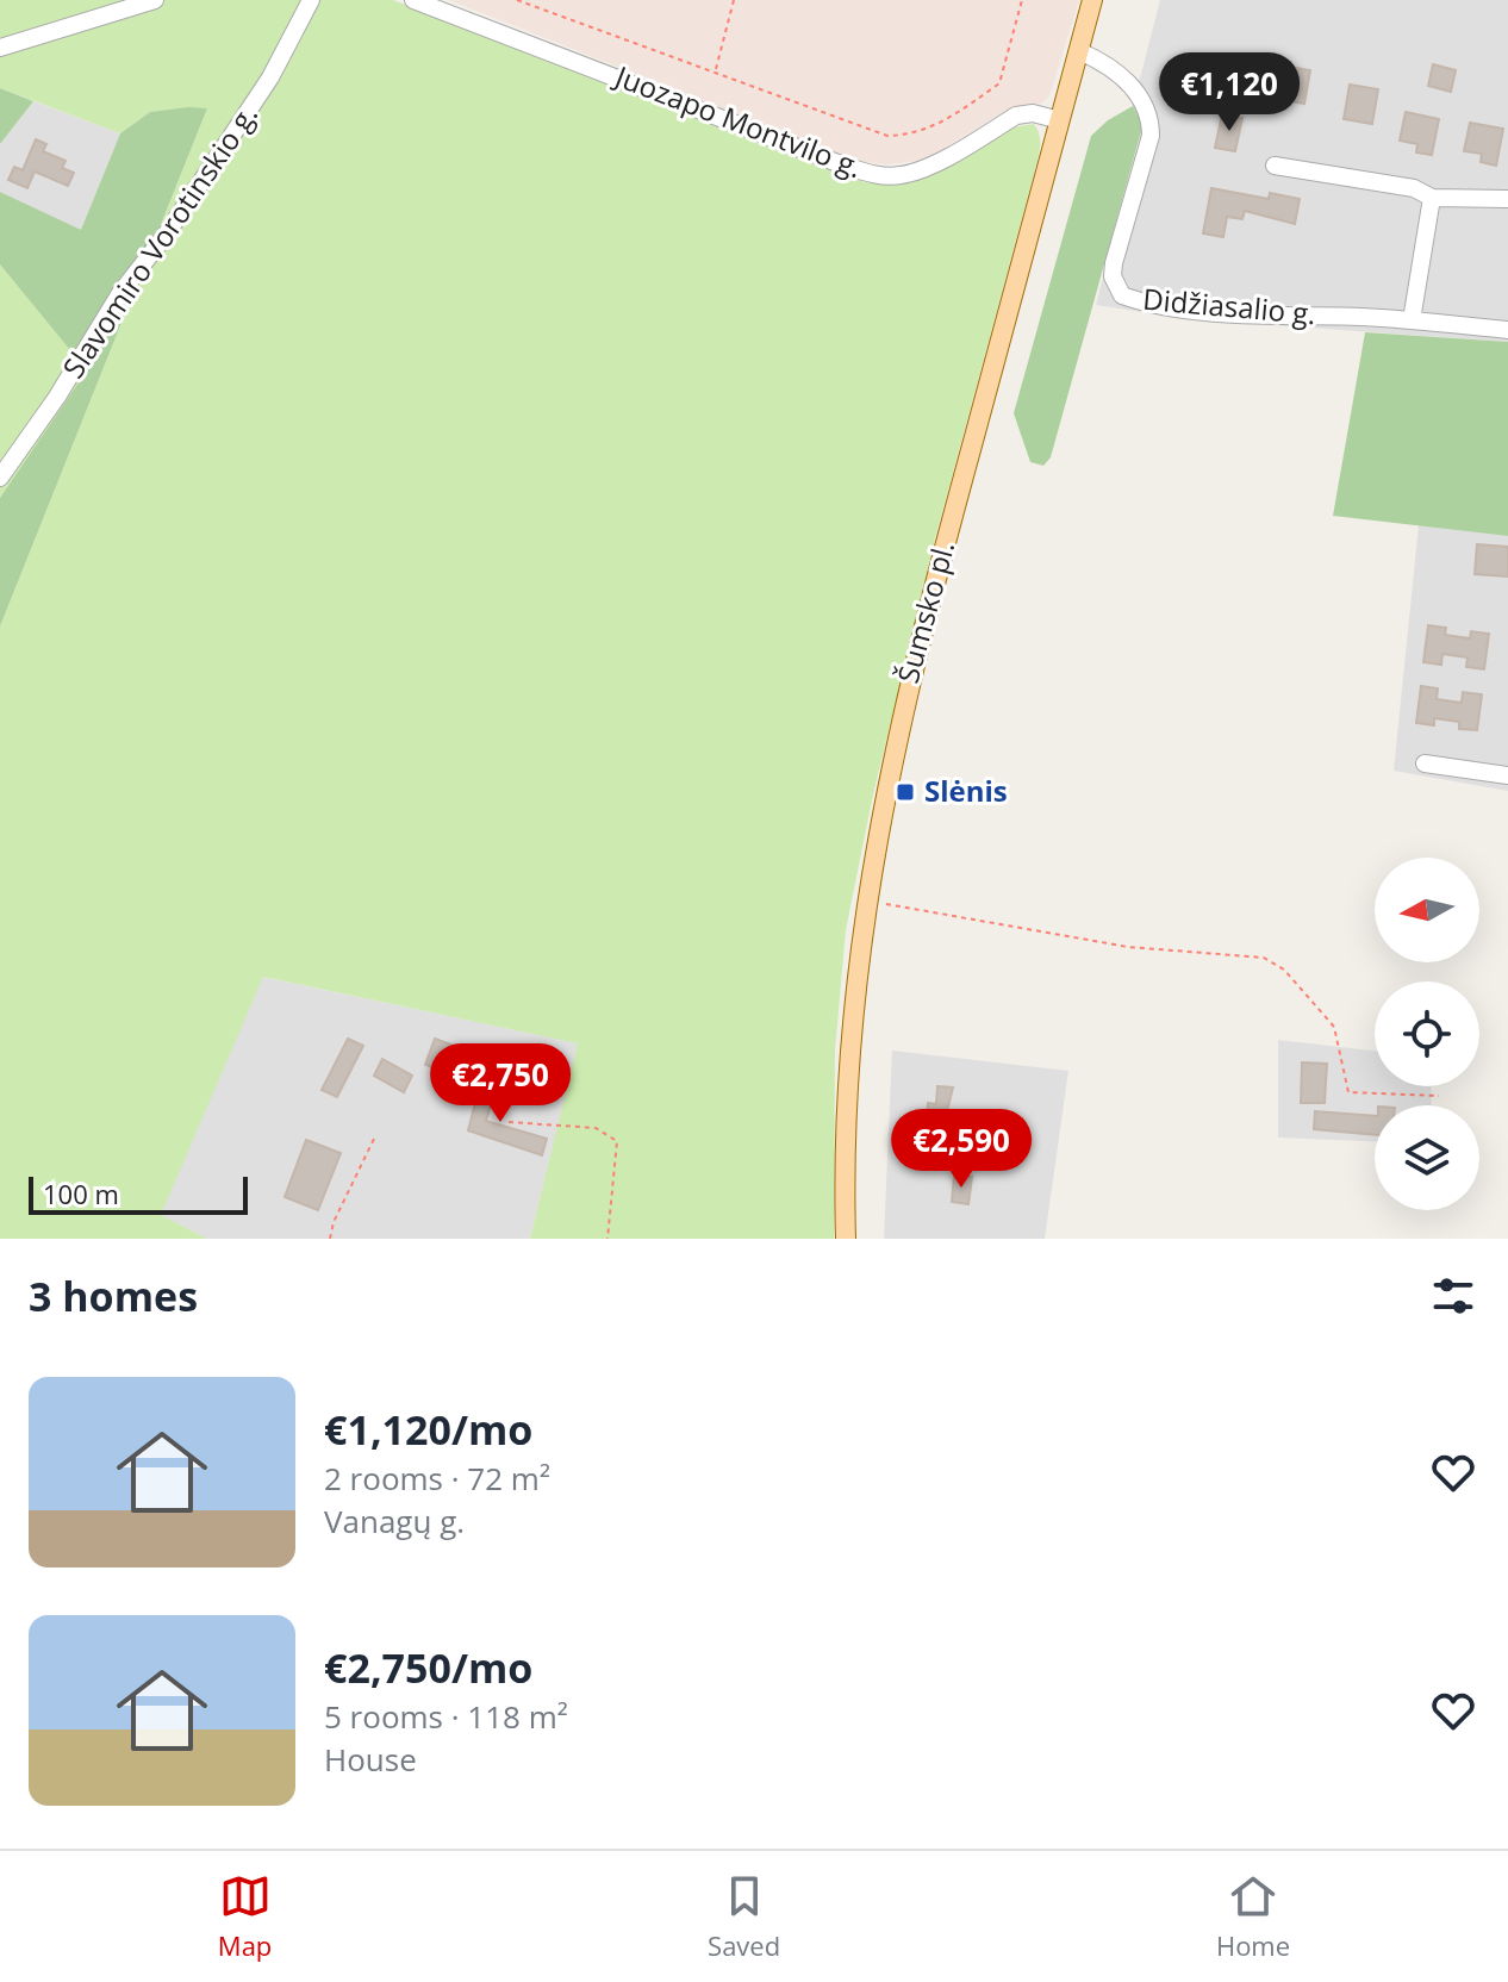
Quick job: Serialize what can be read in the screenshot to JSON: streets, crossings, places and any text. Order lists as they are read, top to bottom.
{
  "streets": {
    "main road": ["Šumsko pl."],
    "street": ["Juozapo Montvilo g.", "Slavomiro Vorotinskio g.", "Didžiasalio g."]
  },
  "crossings": [
    ["Juozapo Montvilo g.", "Šumsko pl."],
    ["Didžiasalio g.", "Šumsko pl."]
  ],
  "places": {
    "transit": ["Slėnis"]
  },
  "scale_bar": "100 m",
  "north": "left",
  "page": {
    "price": ["€1,120", "€2,750", "€2,590"],
    "scale": "100 m",
    "heading": "3 homes",
    "list": [
      {
        "name": "€1,120/mo",
        "note": "2 rooms · 72 m² · Vanagų g."
      },
      {
        "name": "€2,750/mo",
        "note": "5 rooms · 118 m² · House"
      }
    ],
    "tabs": ["Map", "Saved", "Home"]
  }
}
